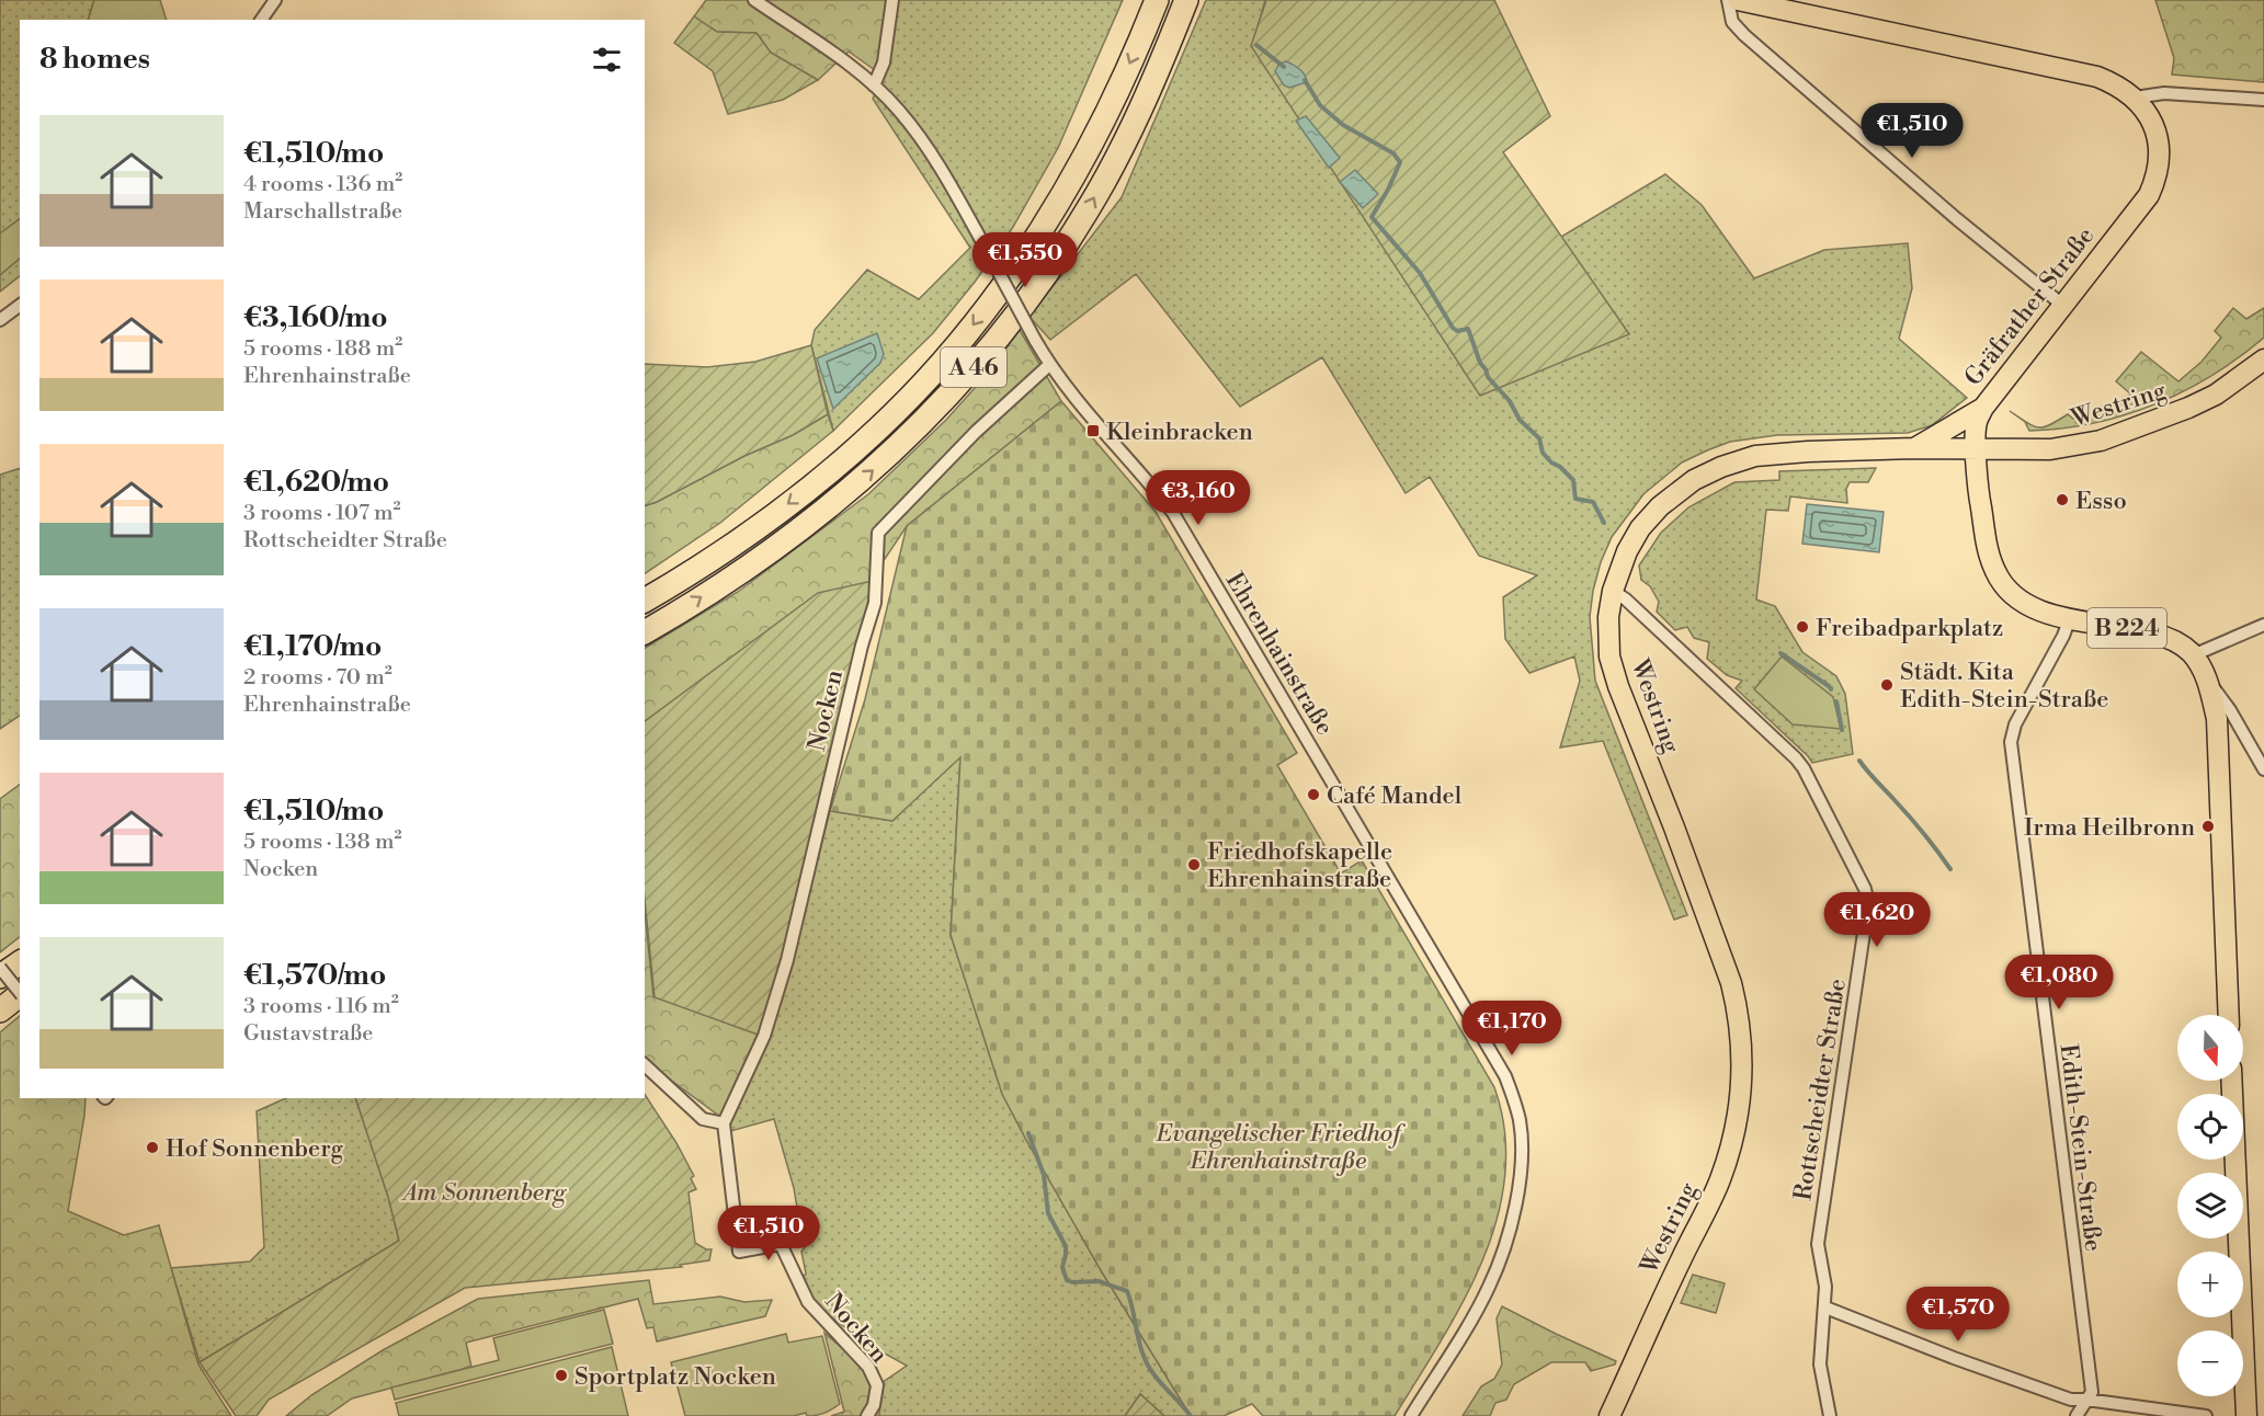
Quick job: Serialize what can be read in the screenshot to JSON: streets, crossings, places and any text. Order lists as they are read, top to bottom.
{
  "streets": {
    "highway": ["A 46"],
    "main road": ["Gräfrather Straße", "Westring", "B 224"],
    "street": [
      "Ehrenhainstraße",
      "Nocken",
      "Rottscheidter Straße",
      "Edith-Stein-Straße"
    ]
  },
  "crossings": [
    ["Gräfrather Straße", "Westring"],
    ["Gräfrather Straße", "Edith-Stein-Straße"],
    ["Westring", "Rottscheidter Straße"],
    ["Ehrenhainstraße", "Nocken"]
  ],
  "parks": ["Evangelischer Friedhof Ehrenhainstraße", "Am Sonnenberg"],
  "places": {
    "transit": ["Kleinbracken"],
    "other": [
      "Esso",
      "Freibadparkplatz",
      "Städt. Kita Edith-Stein-Straße",
      "Café Mandel",
      "Irma Heilbronn",
      "Friedhofskapelle Ehrenhainstraße",
      "Hof Sonnenberg",
      "Sportplatz Nocken"
    ]
  },
  "north": "bottom",
  "page": {
    "heading": "8 homes",
    "list": [
      {
        "name": "€1,510/mo",
        "note": "4 rooms · 136 m² · Marschallstraße"
      },
      {
        "name": "€3,160/mo",
        "note": "5 rooms · 188 m² · Ehrenhainstraße"
      },
      {
        "name": "€1,620/mo",
        "note": "3 rooms · 107 m² · Rottscheidter Straße"
      },
      {
        "name": "€1,170/mo",
        "note": "2 rooms · 70 m² · Ehrenhainstraße"
      },
      {
        "name": "€1,510/mo",
        "note": "5 rooms · 138 m² · Nocken"
      },
      {
        "name": "€1,570/mo",
        "note": "3 rooms · 116 m² · Gustavstraße"
      }
    ],
    "price": [
      "€1,510",
      "€1,550",
      "€3,160",
      "€1,620",
      "€1,080",
      "€1,170",
      "€1,510",
      "€1,570"
    ],
    "map_buttons": ["+", "−"]
  }
}
